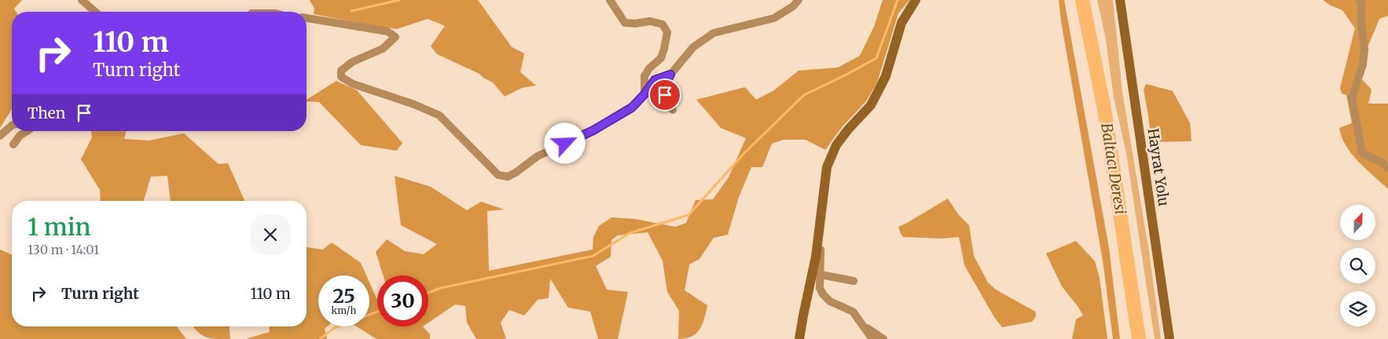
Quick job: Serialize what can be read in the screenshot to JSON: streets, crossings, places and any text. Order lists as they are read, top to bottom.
{
  "streets": {
    "street": ["Hayrat Yolu"]
  },
  "water": ["Baltacı Deresi"],
  "north": "top",
  "page": {
    "turn": ["110 m", "Turn right"],
    "then": "Then",
    "heading": ["1 min", "130 m · 14:01"],
    "list": [
      {
        "name": "Turn right",
        "value": "110 m"
      }
    ],
    "speed": "25 km/h",
    "limit": "30"
  }
}
